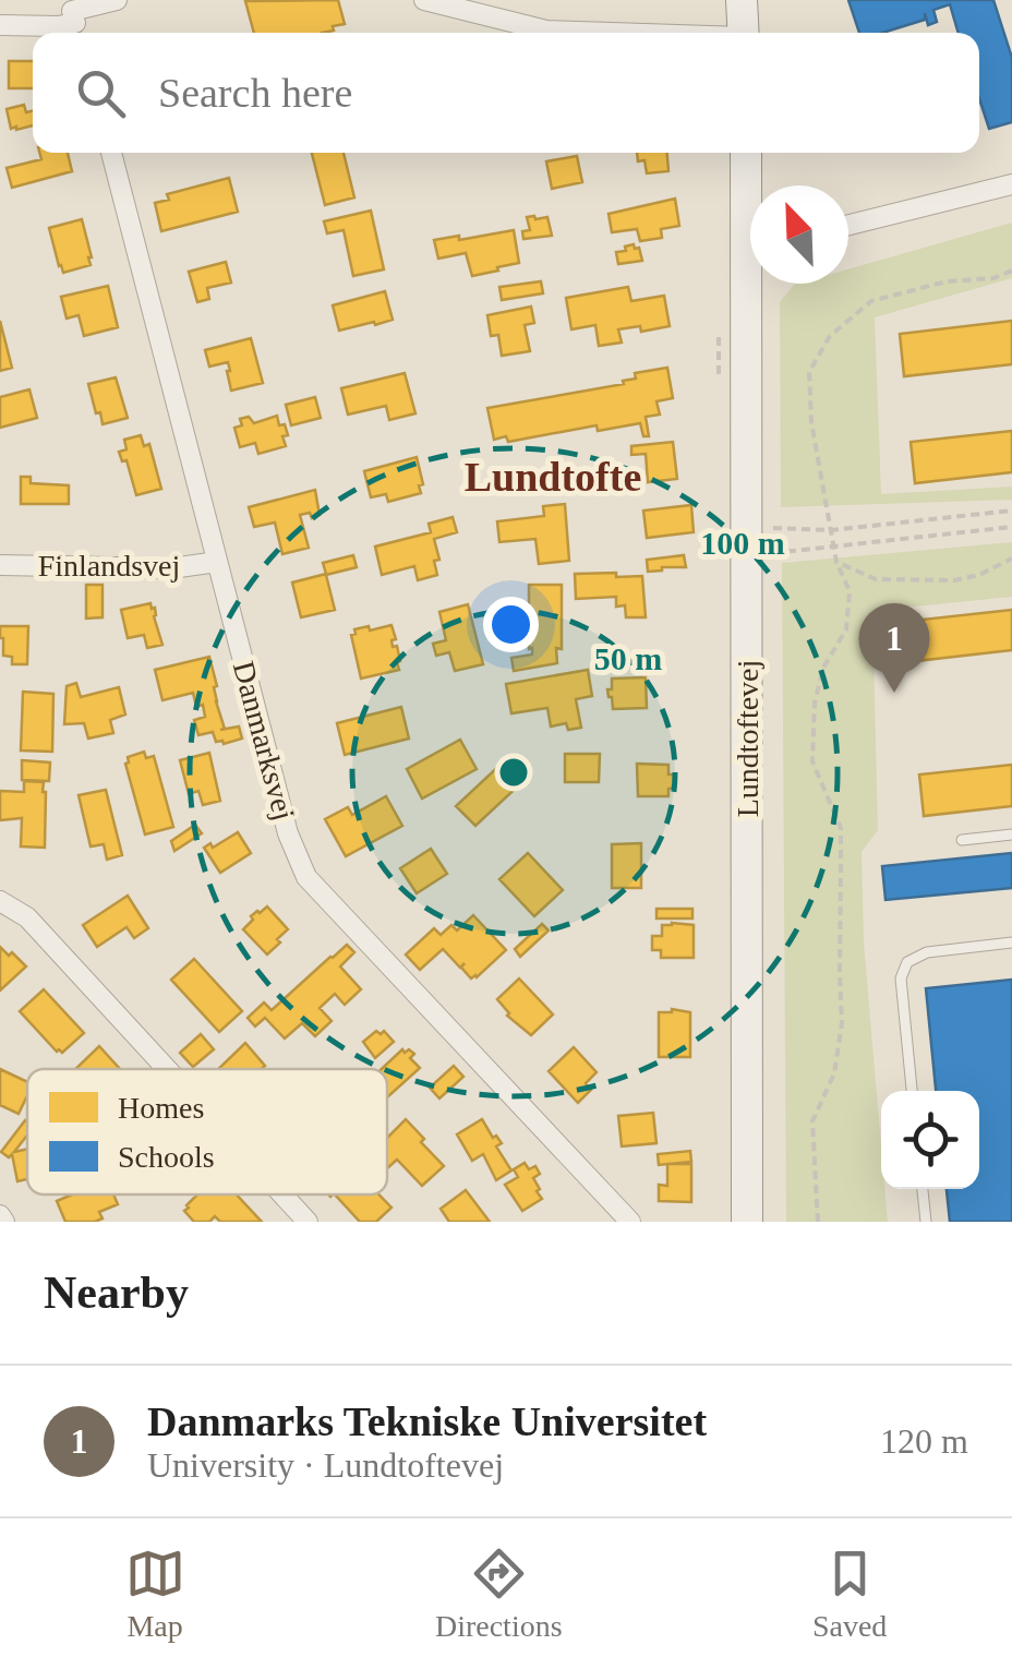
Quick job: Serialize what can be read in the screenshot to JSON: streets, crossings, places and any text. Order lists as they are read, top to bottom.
{
  "streets": {
    "street": ["Finlandsvej", "Lundtoftevej", "Danmarksvej"]
  },
  "crossings": [
    ["Finlandsvej", "Danmarksvej"]
  ],
  "districts": ["Lundtofte"],
  "legend": ["Homes", "Schools"],
  "north": "top left",
  "page": {
    "search": "Search here",
    "pins": "1",
    "heading": "Nearby",
    "list": [
      {
        "mark": "1",
        "name": "Danmarks Tekniske Universitet",
        "note": "University · Lundtoftevej",
        "value": "120 m"
      }
    ],
    "nav": ["Map", "Directions", "Saved"]
  },
  "rings": ["100 m", "50 m"]
}
